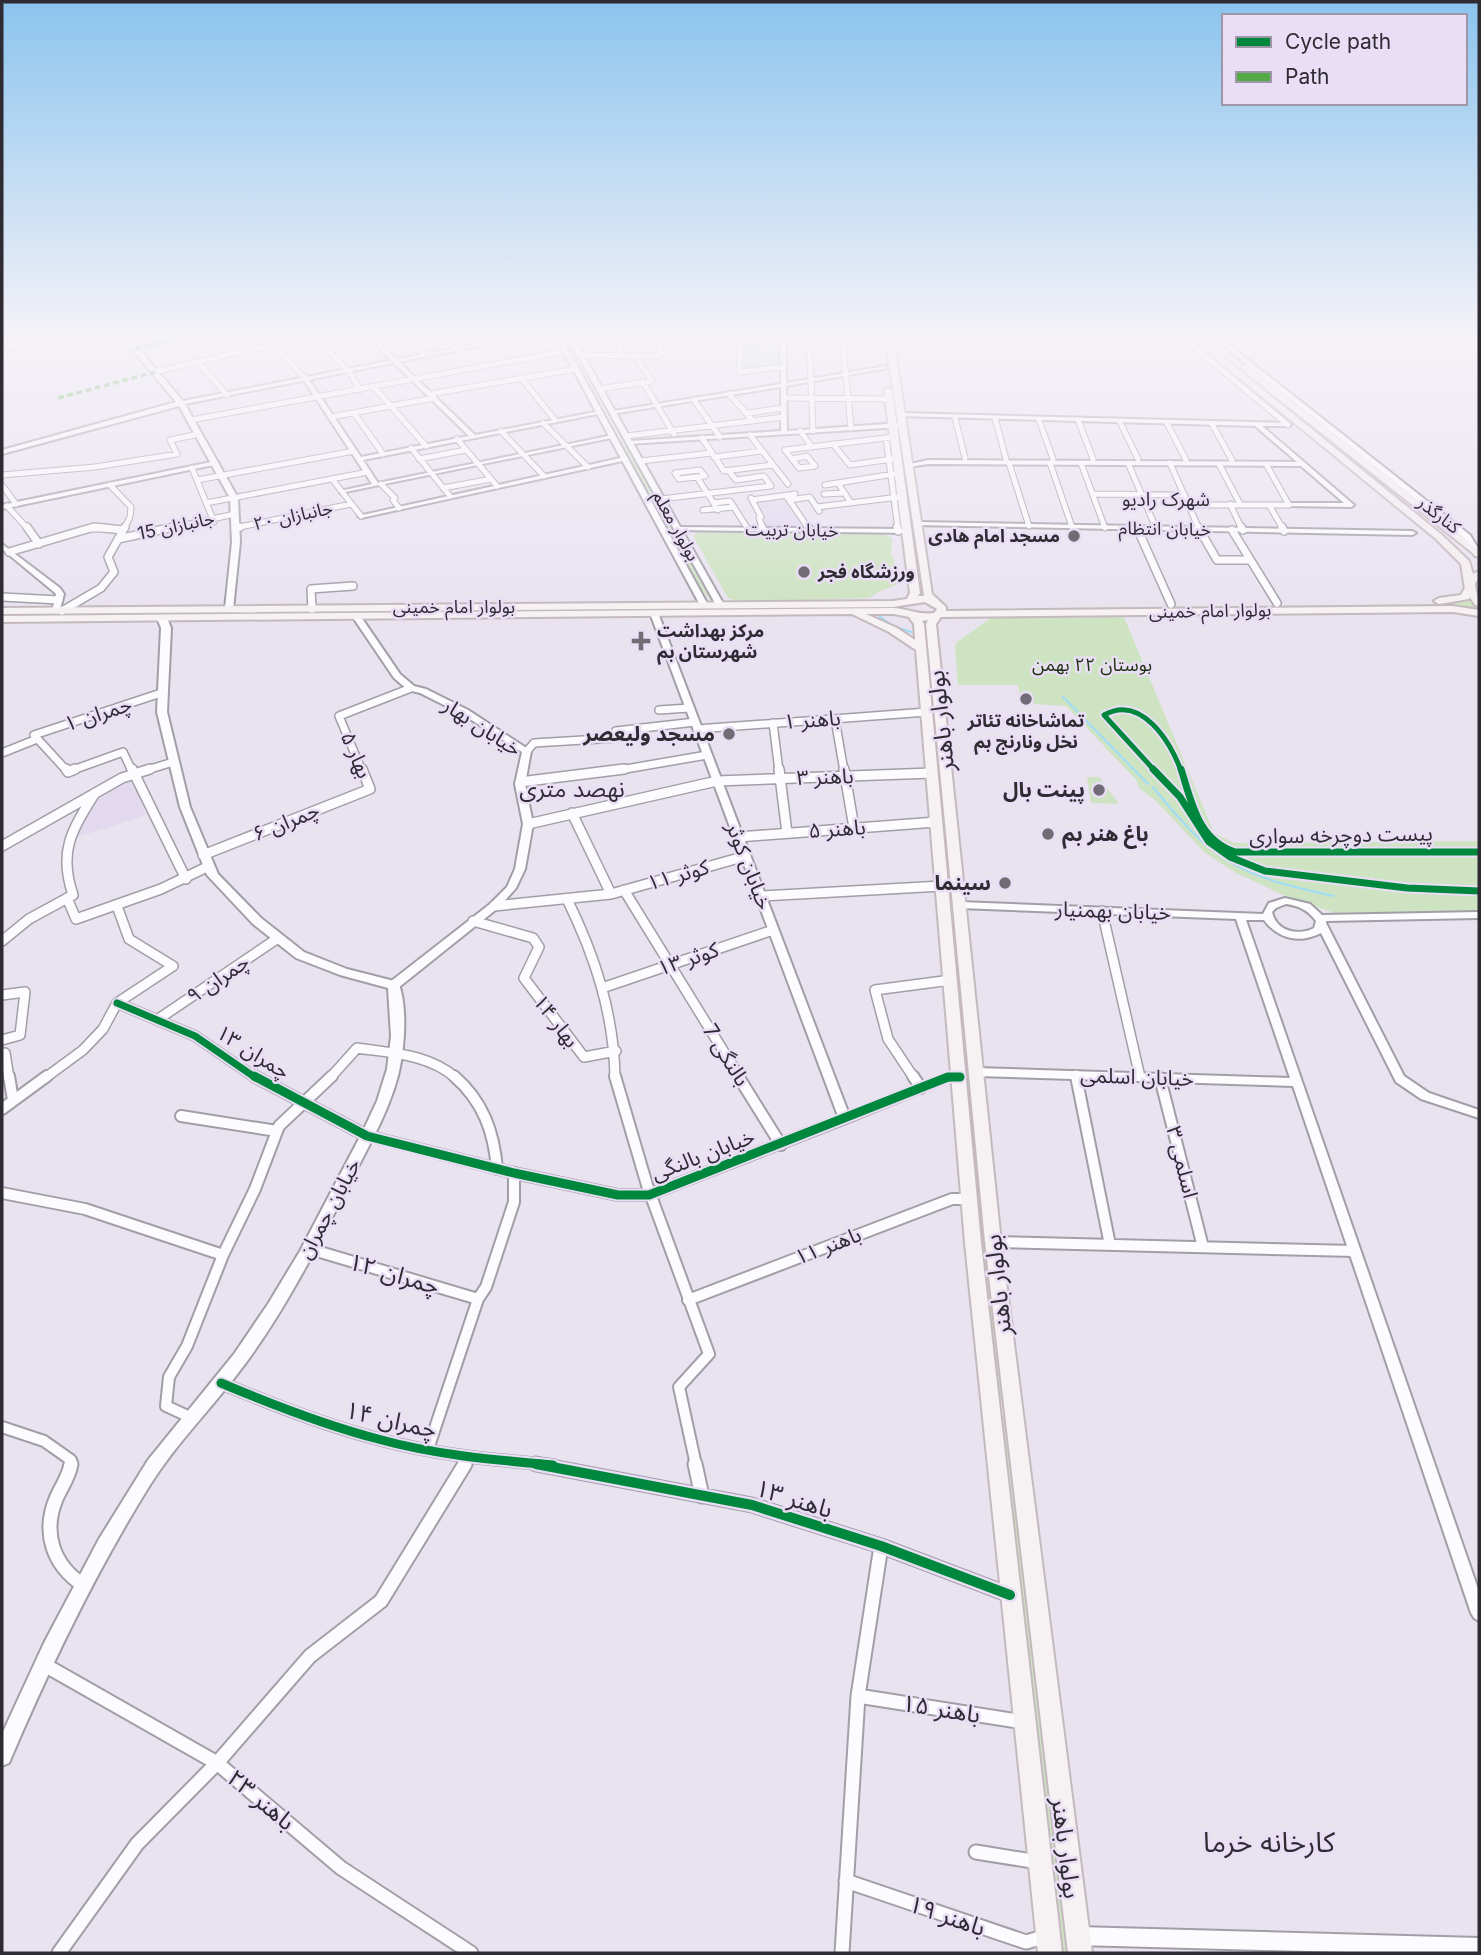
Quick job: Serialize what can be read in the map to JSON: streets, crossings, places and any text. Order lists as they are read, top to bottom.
{
  "streets": {
    "main road": [
      "بولوار معلم",
      "بولوار امام خمینی",
      "بولوار باهنر",
      "خیابان چمران"
    ],
    "street": [
      "کنارگذر",
      "جانبازان ۲۰",
      "جانبازان 15",
      "خیابان انتظام",
      "خیابان تربیت",
      "چمران ۱",
      "باهنر ۱",
      "خیابان بهار",
      "بهار ۵",
      "باهنر ۳",
      "چمران ۶",
      "باهنر ۵",
      "خیابان کوثر",
      "کوثر ۱۱",
      "خیابان بهمنیار",
      "کوثر ۱۳",
      "چمران ۹",
      "بهار ۱۴",
      "چمران ۱۳",
      "بالنگی 7",
      "خیابان اسلمی",
      "خیابان بالنگی",
      "اسلمی ۳",
      "باهنر ۱۱",
      "چمران ۱۲",
      "چمران ۱۴",
      "باهنر ۱۳",
      "باهنر ۱۵",
      "باهنر ۲۳",
      "باهنر ۱۹"
    ],
    "cycle path": ["پیست دوچرخه سواری"]
  },
  "crossings": [
    ["بولوار معلم", "خیابان تربیت"],
    ["بولوار معلم", "بولوار امام خمینی"],
    ["خیابان انتظام", "بولوار باهنر"],
    ["خیابان تربیت", "بولوار باهنر"],
    ["بولوار امام خمینی", "بولوار باهنر"],
    ["بولوار امام خمینی", "خیابان بهار"],
    ["بولوار امام خمینی", "خیابان کوثر"],
    ["باهنر ۱", "بولوار باهنر"],
    ["باهنر ۱", "خیابان بهار"],
    ["باهنر ۱", "خیابان کوثر"],
    ["بولوار باهنر", "باهنر ۳"],
    ["بولوار باهنر", "باهنر ۵"],
    ["بولوار باهنر", "خیابان بهمنیار"],
    ["بولوار باهنر", "خیابان اسلمی"],
    ["بولوار باهنر", "خیابان بالنگی"],
    ["بولوار باهنر", "باهنر ۱۱"],
    ["بولوار باهنر", "باهنر ۱۳"],
    ["بولوار باهنر", "باهنر ۱۵"],
    ["بولوار باهنر", "باهنر ۱۹"],
    ["خیابان بهار", "بهار ۵"],
    ["خیابان بهار", "باهنر ۳"],
    ["خیابان بهار", "کوثر ۱۱"],
    ["خیابان بهار", "بهار ۱۴"],
    ["خیابان بهار", "خیابان چمران"],
    ["بهار ۵", "چمران ۶"],
    ["باهنر ۳", "خیابان کوثر"],
    ["باهنر ۵", "خیابان کوثر"],
    ["خیابان کوثر", "کوثر ۱۱"],
    ["خیابان کوثر", "کوثر ۱۳"],
    ["خیابان کوثر", "خیابان بالنگی"],
    ["کوثر ۱۱", "بالنگی 7"],
    ["کوثر ۱۳", "بالنگی 7"],
    ["چمران ۹", "چمران ۱۳"],
    ["چمران ۱۳", "خیابان بالنگی"],
    ["چمران ۱۳", "خیابان چمران"],
    ["بالنگی 7", "خیابان بالنگی"],
    ["خیابان اسلمی", "اسلمی ۳"],
    ["خیابان بالنگی", "خیابان چمران"],
    ["خیابان چمران", "چمران ۱۲"],
    ["خیابان چمران", "چمران ۱۴"],
    ["خیابان چمران", "باهنر ۲۳"],
    ["چمران ۱۴", "باهنر ۱۳"]
  ],
  "districts": ["شهرک رادیو", "نهصد متری", "کارخانه خرما"],
  "parks": ["بوستان ۲۲ بهمن"],
  "places": {
    "other": [
      "مسجد امام هادی",
      "ورزشگاه فجر",
      "تماشاخانه تئاتر نخل ونارنج بم",
      "مسجد ولیعصر",
      "پینت بال",
      "باغ هنر بم",
      "سینما"
    ],
    "health": ["مرکز بهداشت شهرستان بم"]
  },
  "legend": ["Cycle path", "Path"]
}
